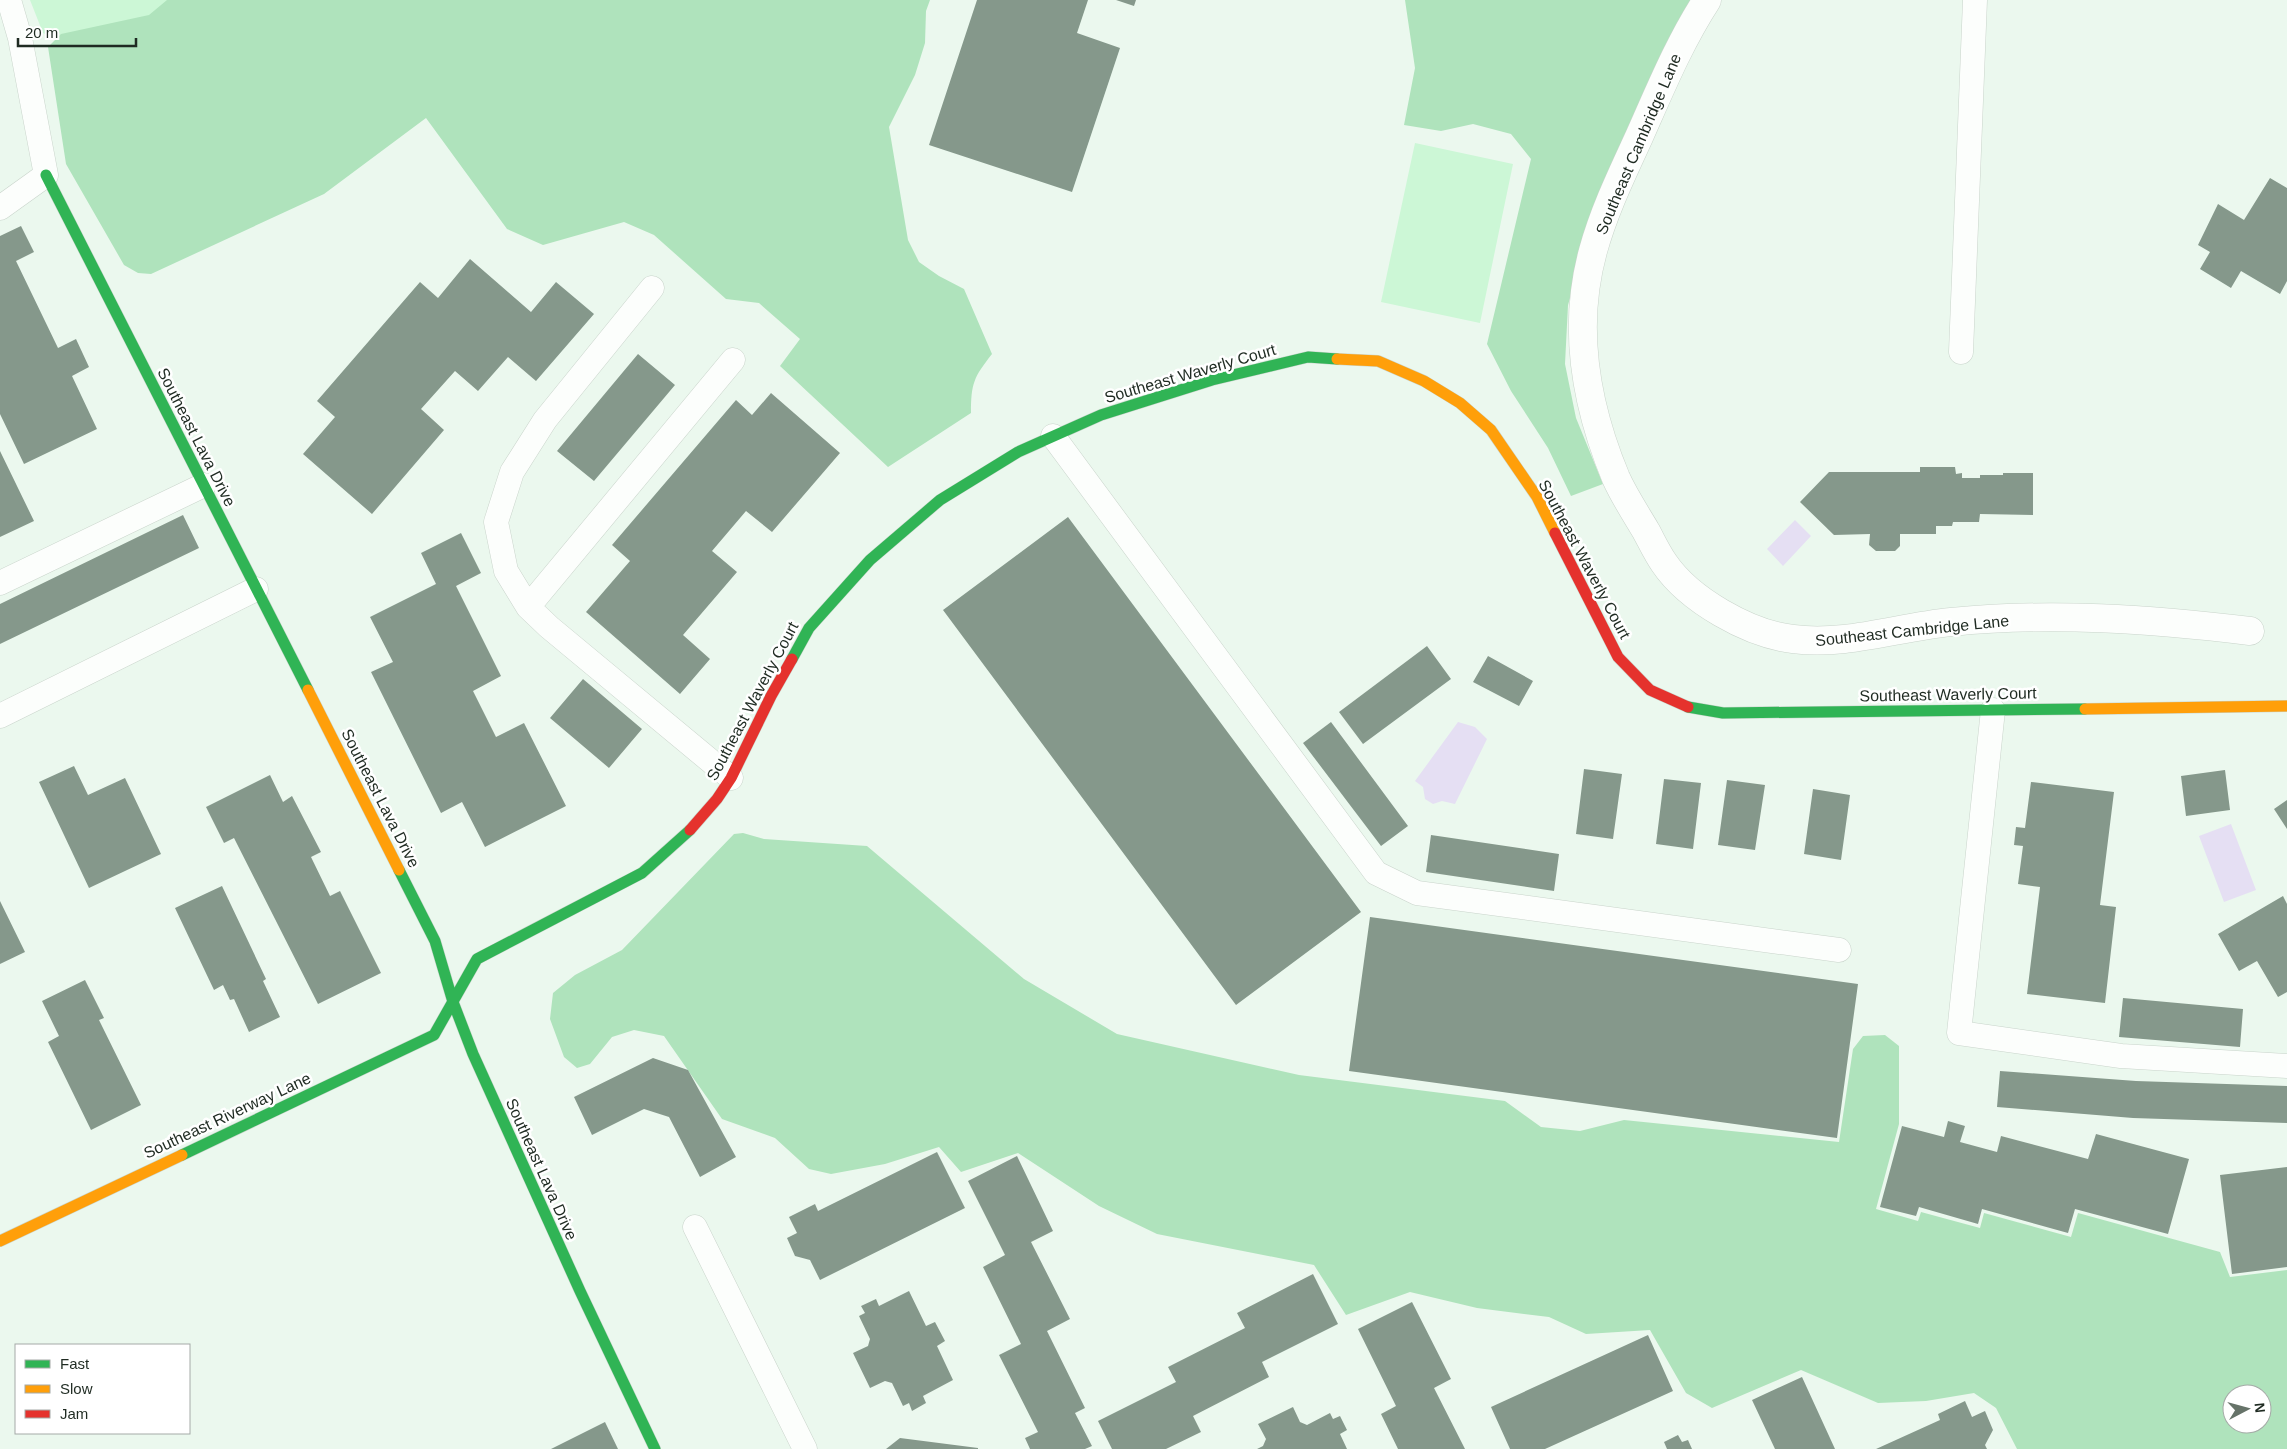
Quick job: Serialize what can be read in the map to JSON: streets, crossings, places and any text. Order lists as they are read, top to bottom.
{
  "streets": {
    "street": [
      "Southeast Cambridge Lane",
      "Southeast Waverly Court",
      "Southeast Lava Drive",
      "Southeast Riverway Lane"
    ]
  },
  "crossings": [
    ["Southeast Waverly Court", "Southeast Lava Drive"],
    ["Southeast Waverly Court", "Southeast Riverway Lane"],
    ["Southeast Lava Drive", "Southeast Riverway Lane"]
  ],
  "legend": ["Fast", "Slow", "Jam"],
  "scale_bar": "20 m",
  "north": "right"
}
